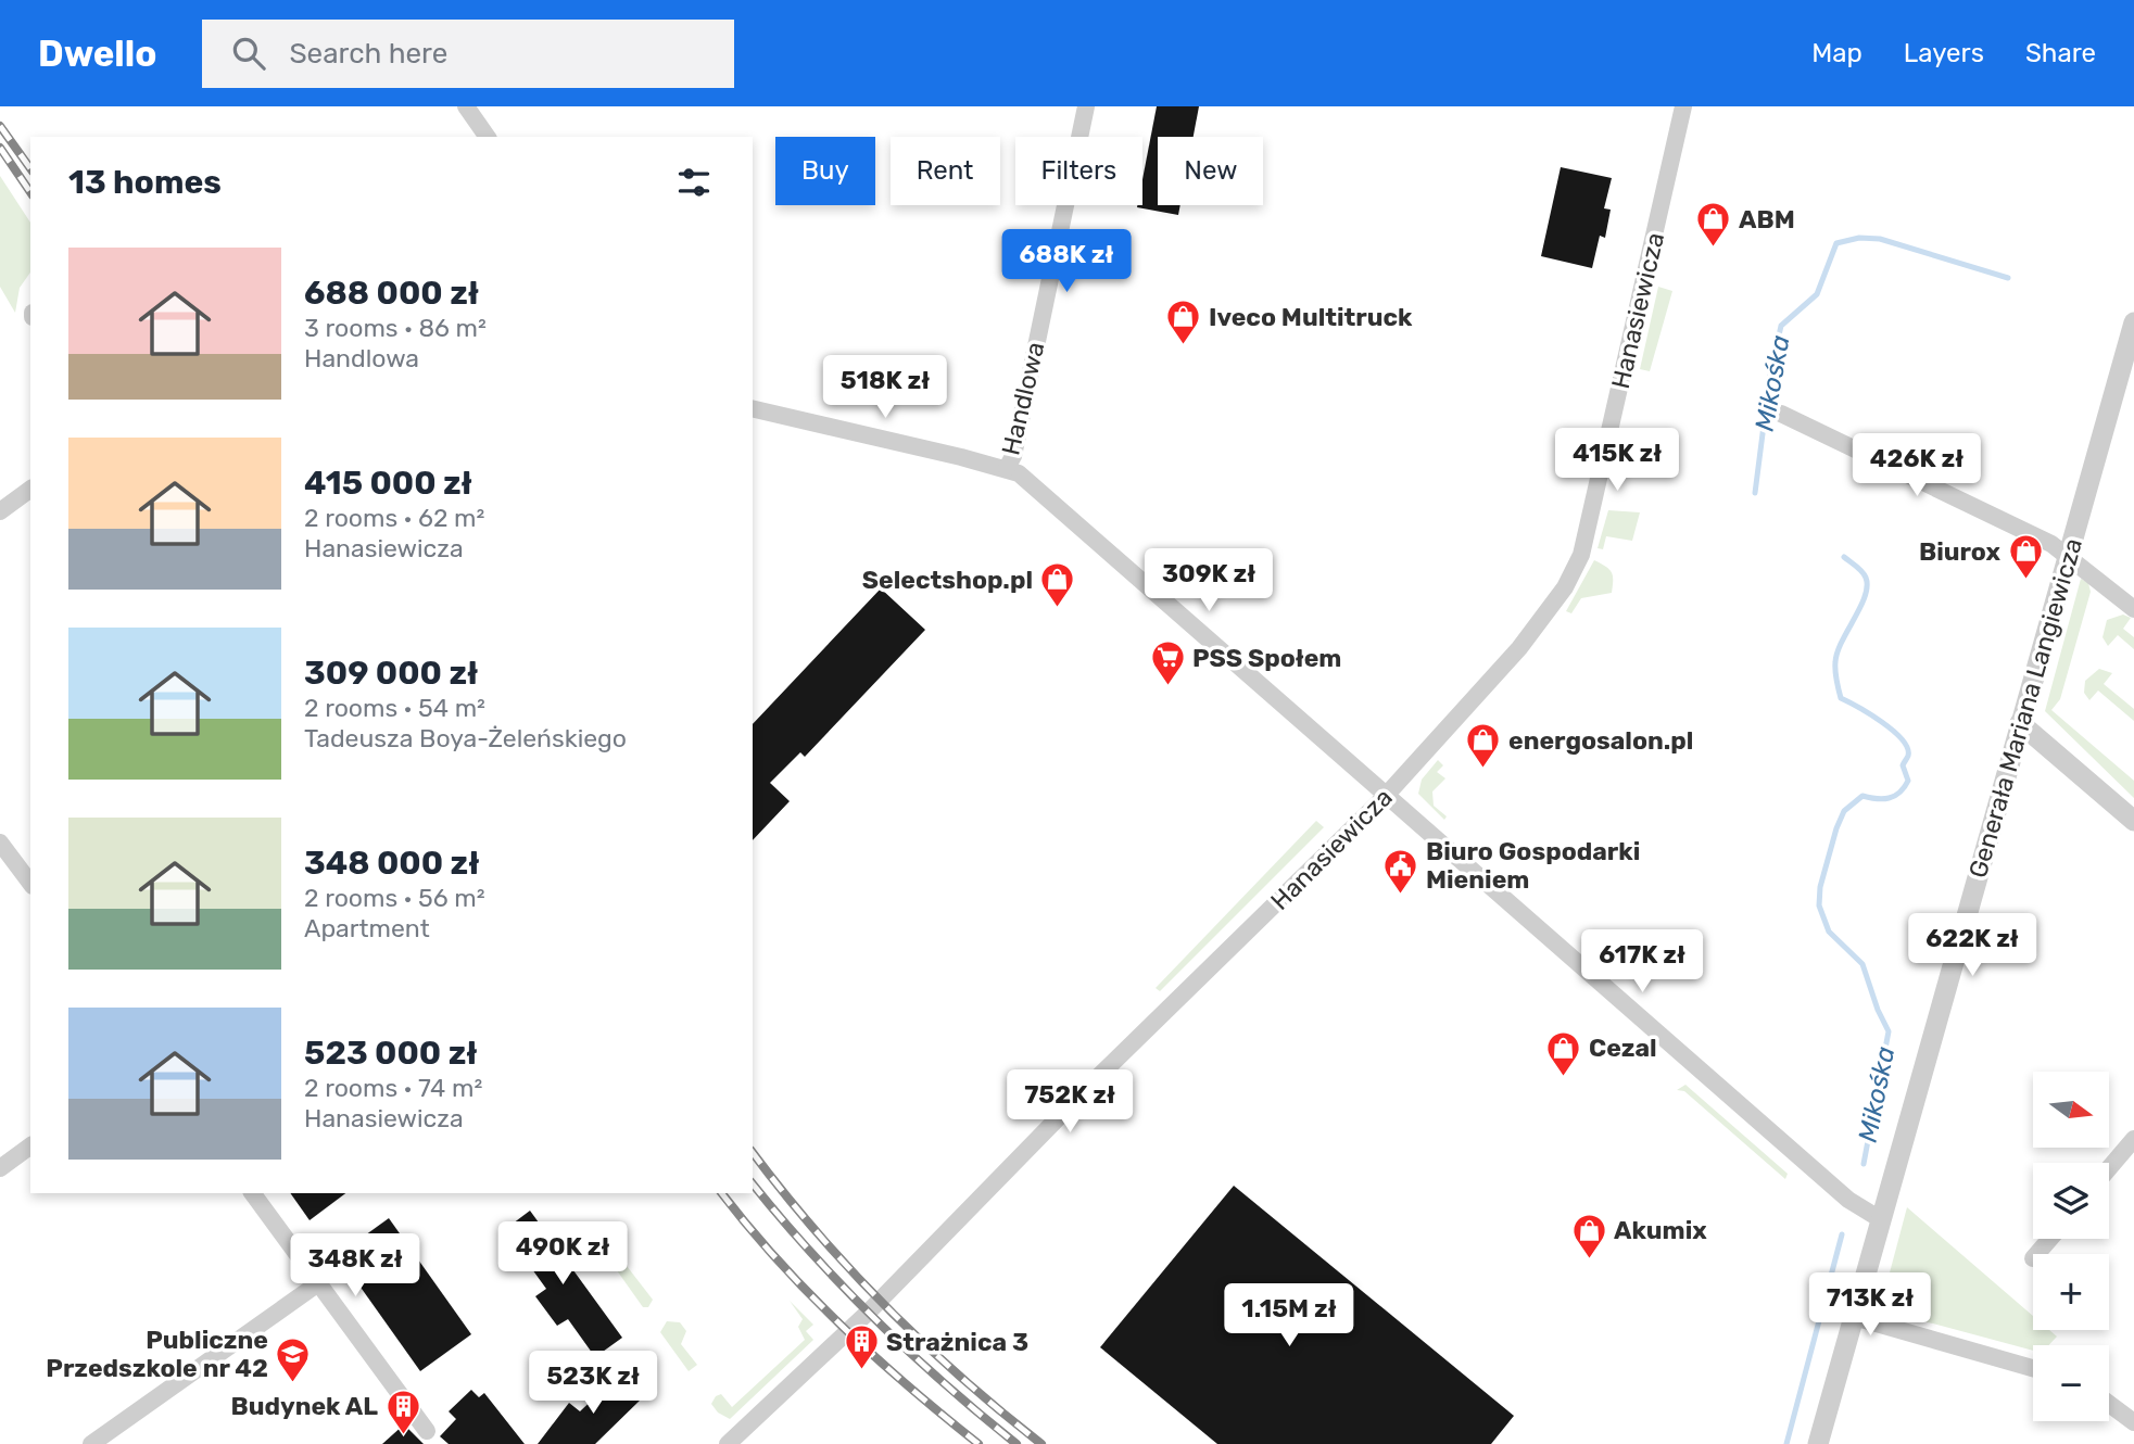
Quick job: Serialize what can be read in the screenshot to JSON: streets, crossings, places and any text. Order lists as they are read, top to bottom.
{
  "streets": {
    "street": ["Hanasiewicza", "Handlowa", "Generała Mariana Langiewicza"]
  },
  "water": ["Mikośka"],
  "places": {
    "shop": [
      "ABM",
      "Iveco Multitruck",
      "Biurox",
      "Selectshop.pl",
      "energosalon.pl",
      "Cezal",
      "Akumix"
    ],
    "supermarket": ["PSS Społem"],
    "public building": ["Biuro Gospodarki Mieniem"],
    "building": ["Strażnica 3", "Budynek AL"],
    "school or university": ["Publiczne Przedszkole nr 42"]
  },
  "north": "right",
  "page": {
    "header": "Dwello",
    "search": "Search here",
    "nav": ["Map", "Layers", "Share"],
    "chip": [
      "Buy",
      "Rent",
      "Filters",
      "New"
    ],
    "heading": "13 homes",
    "list": [
      {
        "name": "688 000 zł",
        "note": "3 rooms · 86 m² · Handlowa"
      },
      {
        "name": "415 000 zł",
        "note": "2 rooms · 62 m² · Hanasiewicza"
      },
      {
        "name": "309 000 zł",
        "note": "2 rooms · 54 m² · Tadeusza Boya-Żeleńskiego"
      },
      {
        "name": "348 000 zł",
        "note": "2 rooms · 56 m² · Apartment"
      },
      {
        "name": "523 000 zł",
        "note": "2 rooms · 74 m² · Hanasiewicza"
      }
    ],
    "price": [
      "688K zł",
      "518K zł",
      "415K zł",
      "426K zł",
      "309K zł",
      "622K zł",
      "617K zł",
      "752K zł",
      "490K zł",
      "348K zł",
      "713K zł",
      "1.15M zł",
      "523K zł"
    ],
    "map_buttons": ["+", "−"]
  }
}
